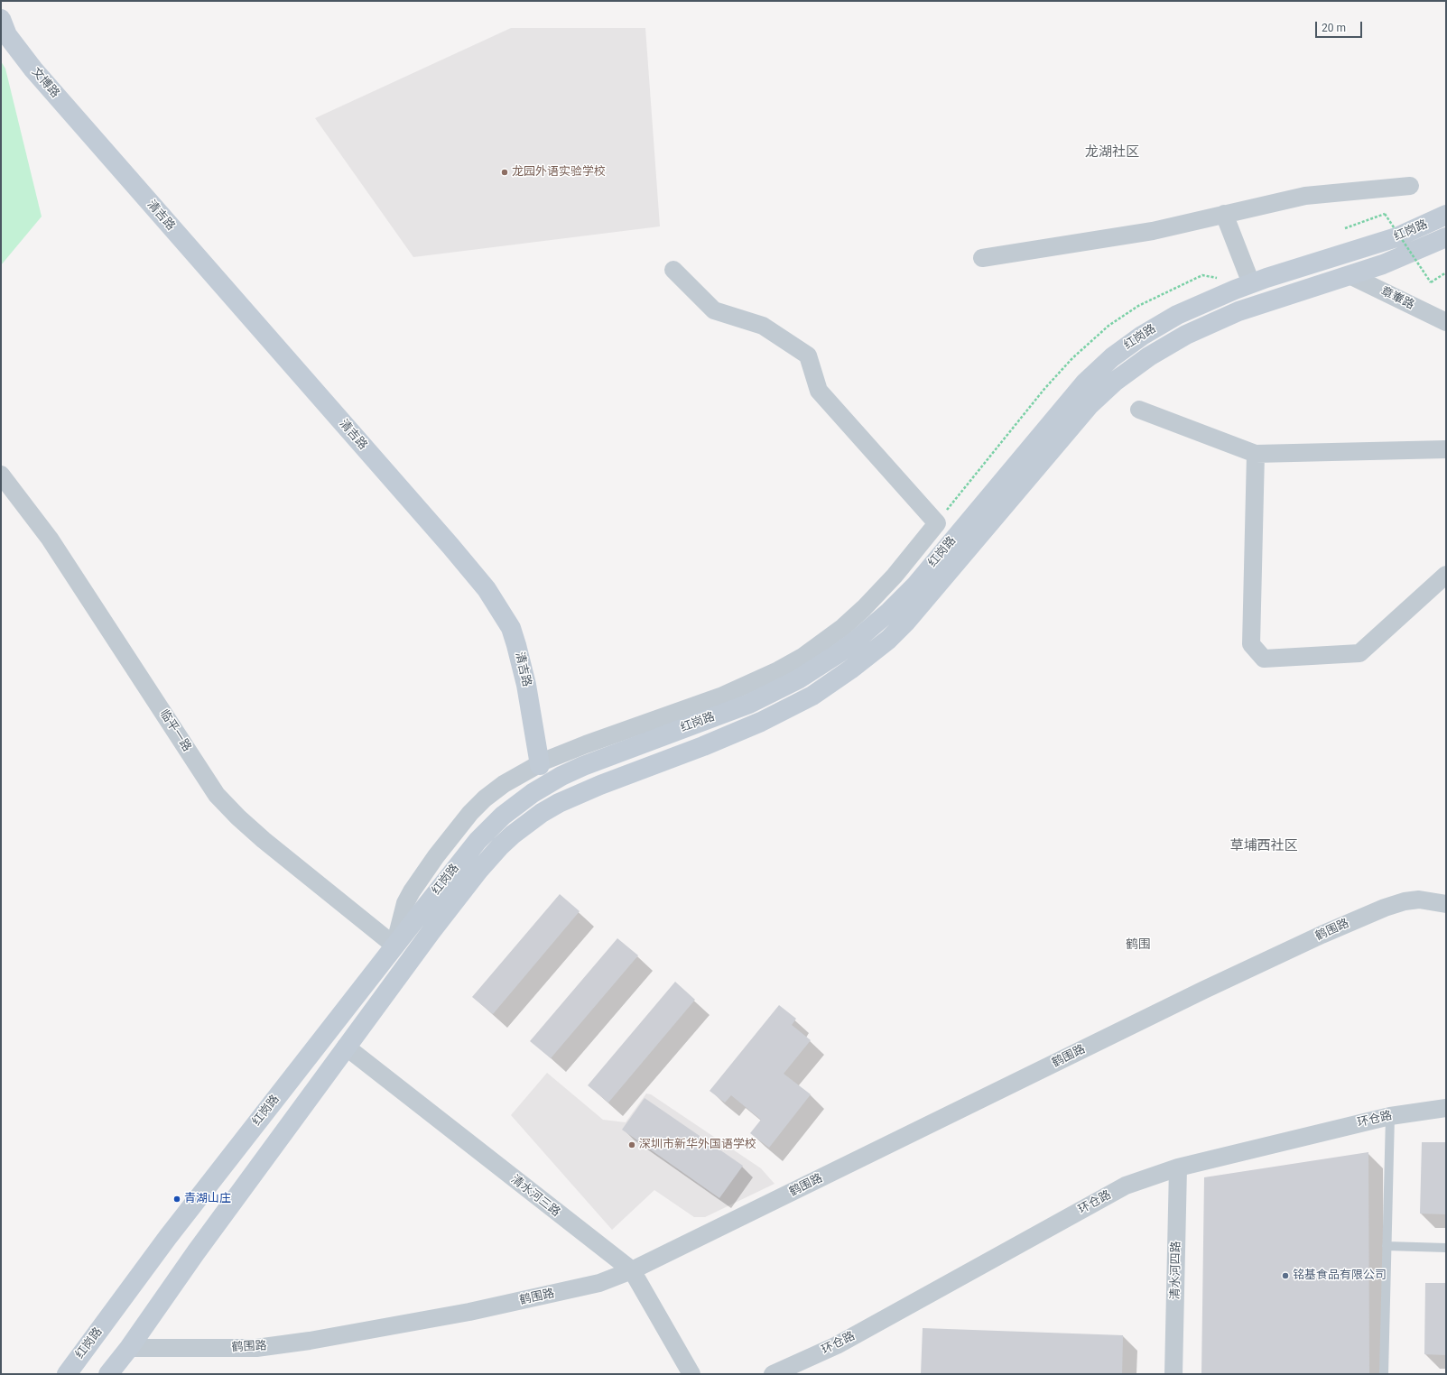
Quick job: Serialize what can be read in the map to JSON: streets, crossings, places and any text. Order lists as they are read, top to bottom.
{
  "streets": {
    "main road": ["文博路", "清吉路", "红岗路"],
    "street": [
      "章輋路",
      "临平一路",
      "鹤围路",
      "环仓路",
      "清水河三路",
      "清水河四路"
    ]
  },
  "crossings": [
    ["文博路", "清吉路"],
    ["红岗路", "章輋路"],
    ["红岗路", "临平一路"],
    ["红岗路", "鹤围路"],
    ["红岗路", "清水河三路"],
    ["鹤围路", "清水河三路"],
    ["环仓路", "清水河四路"]
  ],
  "districts": ["龙湖社区", "草埔西社区", "鹤围"],
  "places": [
    "龙园外语实验学校",
    "深圳市新华外国语学校",
    "青湖山庄",
    "铭基食品有限公司"
  ],
  "scale_bar": "20 m"
}
